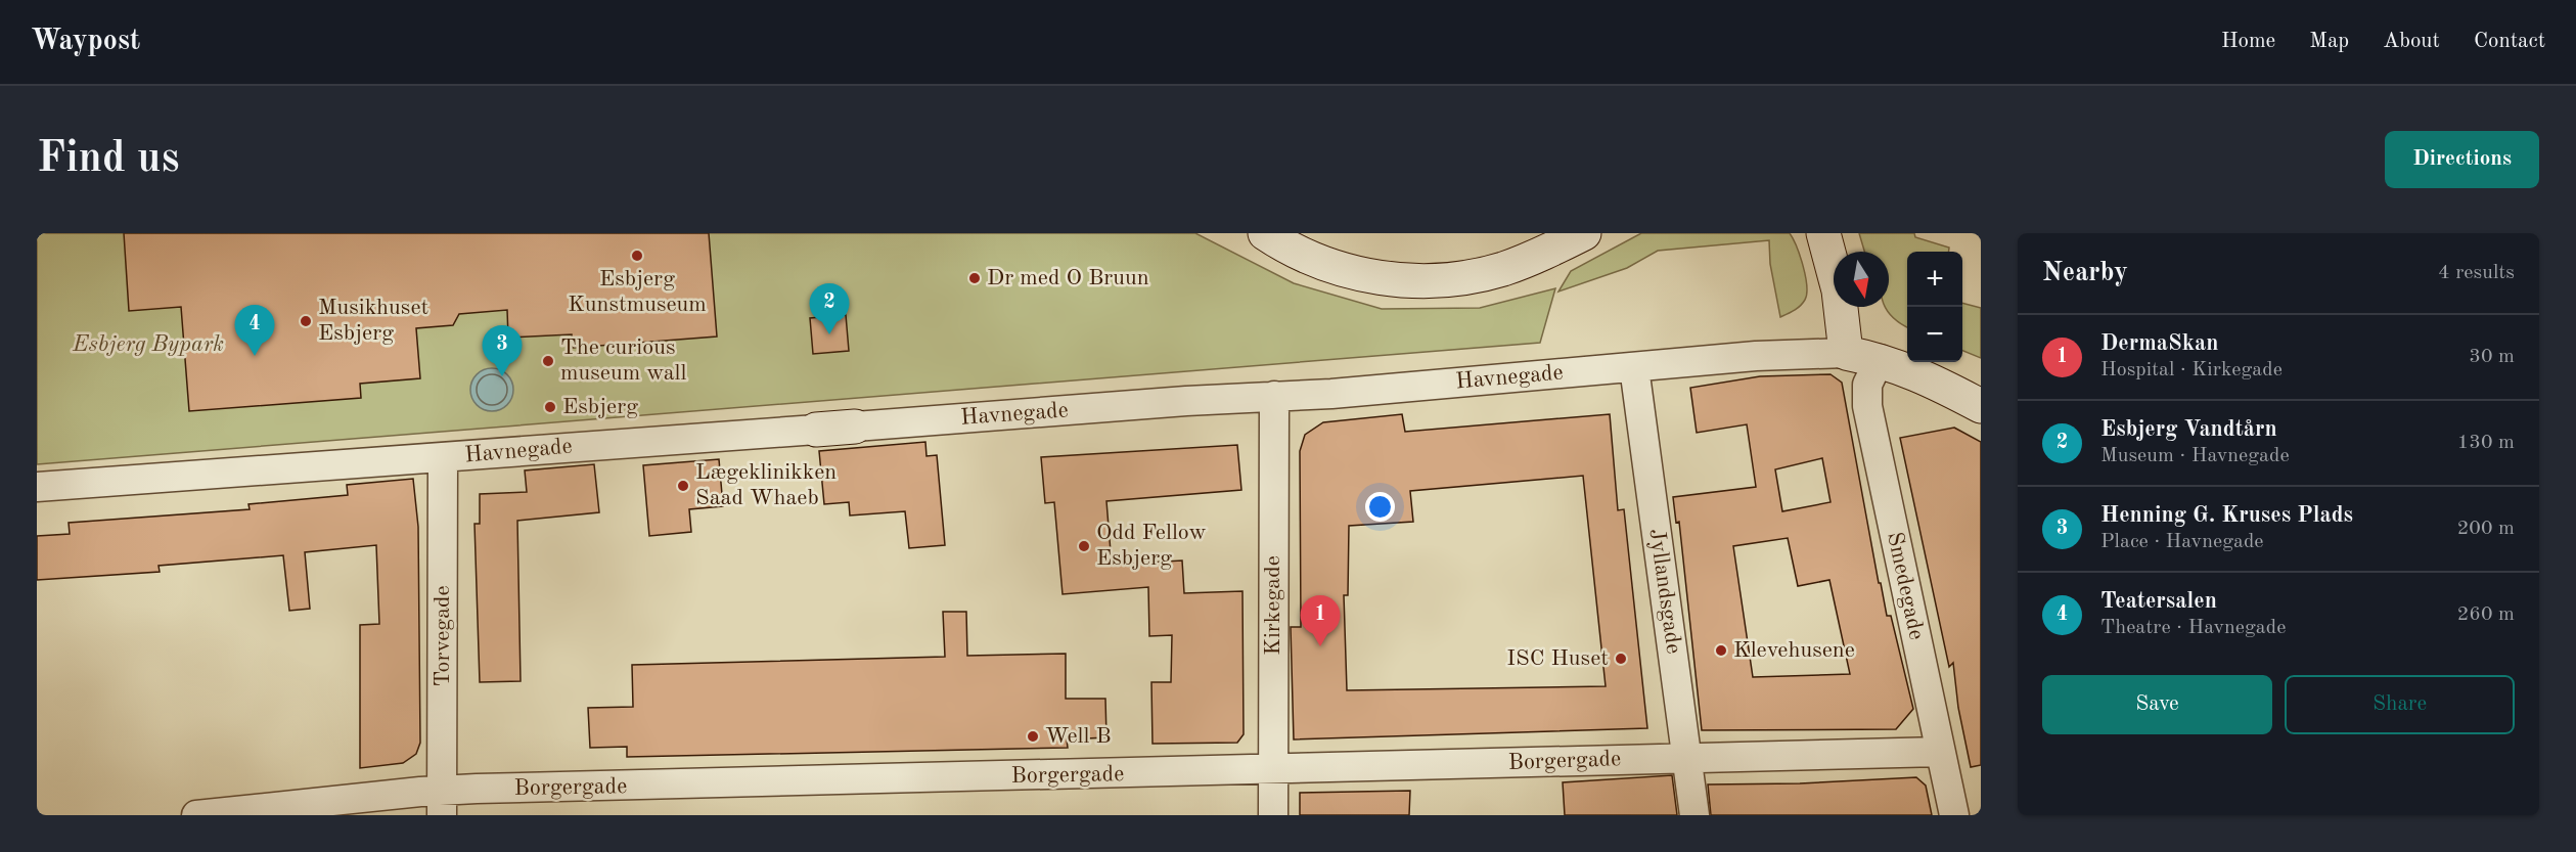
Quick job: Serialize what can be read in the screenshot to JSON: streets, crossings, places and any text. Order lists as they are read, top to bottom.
{
  "streets": {
    "street": [
      "Havnegade",
      "Smedegade",
      "Jyllandsgade",
      "Kirkegade",
      "Torvegade",
      "Borgergade"
    ]
  },
  "crossings": [
    ["Havnegade", "Smedegade"],
    ["Havnegade", "Jyllandsgade"],
    ["Havnegade", "Kirkegade"],
    ["Havnegade", "Torvegade"],
    ["Smedegade", "Borgergade"],
    ["Jyllandsgade", "Borgergade"],
    ["Kirkegade", "Borgergade"],
    ["Torvegade", "Borgergade"]
  ],
  "parks": ["Esbjerg Bypark"],
  "places": [
    "Esbjerg Kunstmuseum",
    "Dr med O Bruun",
    "Musikhuset Esbjerg",
    "The curious museum wall",
    "Esbjerg",
    "Lægeklinikken Saad Whaeb",
    "Odd Fellow Esbjerg",
    "Klevehusene",
    "ISC Huset",
    "Well B"
  ],
  "north": "bottom",
  "page": {
    "header": "Waypost",
    "nav": [
      "Home",
      "Map",
      "About",
      "Contact"
    ],
    "buttons": [
      "Directions",
      ["Save", "Share"]
    ],
    "title": "Find us",
    "heading": ["Nearby", "4 results"],
    "map_buttons": ["+", "−"],
    "pins": [
      "2",
      "4",
      "3",
      "1"
    ],
    "list": [
      {
        "mark": "1",
        "name": "DermaSkan",
        "note": "Hospital · Kirkegade",
        "value": "30 m"
      },
      {
        "mark": "2",
        "name": "Esbjerg Vandtårn",
        "note": "Museum · Havnegade",
        "value": "130 m"
      },
      {
        "mark": "3",
        "name": "Henning G. Kruses Plads",
        "note": "Place · Havnegade",
        "value": "200 m"
      },
      {
        "mark": "4",
        "name": "Teatersalen",
        "note": "Theatre · Havnegade",
        "value": "260 m"
      }
    ]
  }
}
